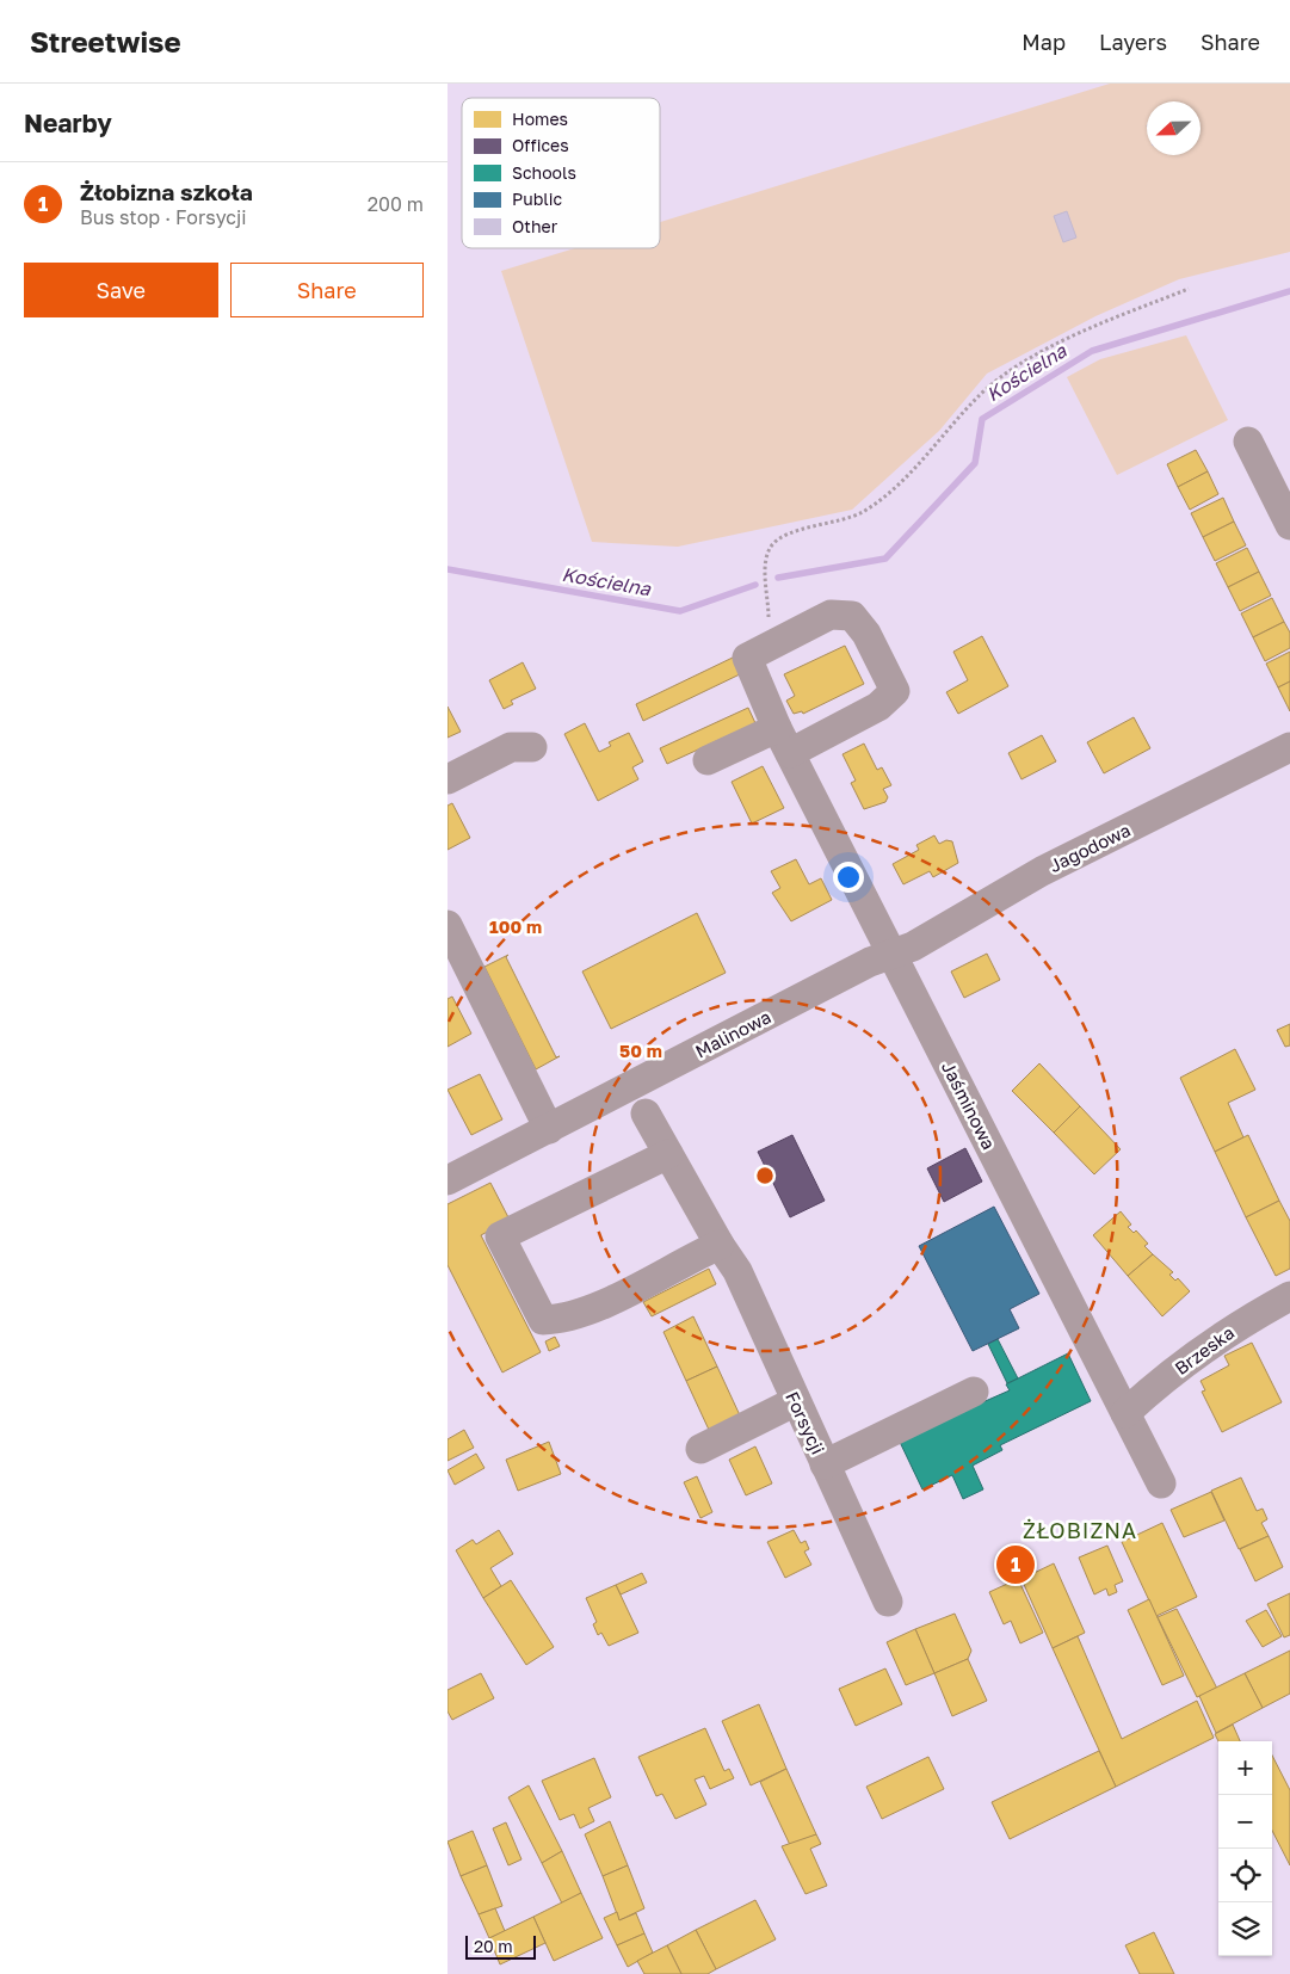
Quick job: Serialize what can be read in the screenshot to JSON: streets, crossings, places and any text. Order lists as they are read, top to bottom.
{
  "streets": {
    "street": [
      "Jagodowa",
      "Malinowa",
      "Jaśminowa",
      "Brzeska",
      "Forsycji"
    ]
  },
  "crossings": [
    ["Jagodowa", "Malinowa"],
    ["Jagodowa", "Jaśminowa"],
    ["Malinowa", "Jaśminowa"],
    ["Jaśminowa", "Brzeska"]
  ],
  "districts": ["ŻŁOBIZNA"],
  "water": ["Kościelna"],
  "legend": [
    "Homes",
    "Offices",
    "Schools",
    "Public",
    "Other"
  ],
  "scale_bar": "20 m",
  "north": "left",
  "page": {
    "header": "Streetwise",
    "nav": ["Map", "Layers", "Share"],
    "heading": "Nearby",
    "list": [
      {
        "mark": "1",
        "name": "Żłobizna szkoła",
        "note": "Bus stop · Forsycji",
        "value": "200 m"
      }
    ],
    "buttons": ["Save", "Share"],
    "pins": "1",
    "map_buttons": ["+", "−"],
    "scale": "20 m"
  },
  "rings": ["100 m", "50 m"]
}
